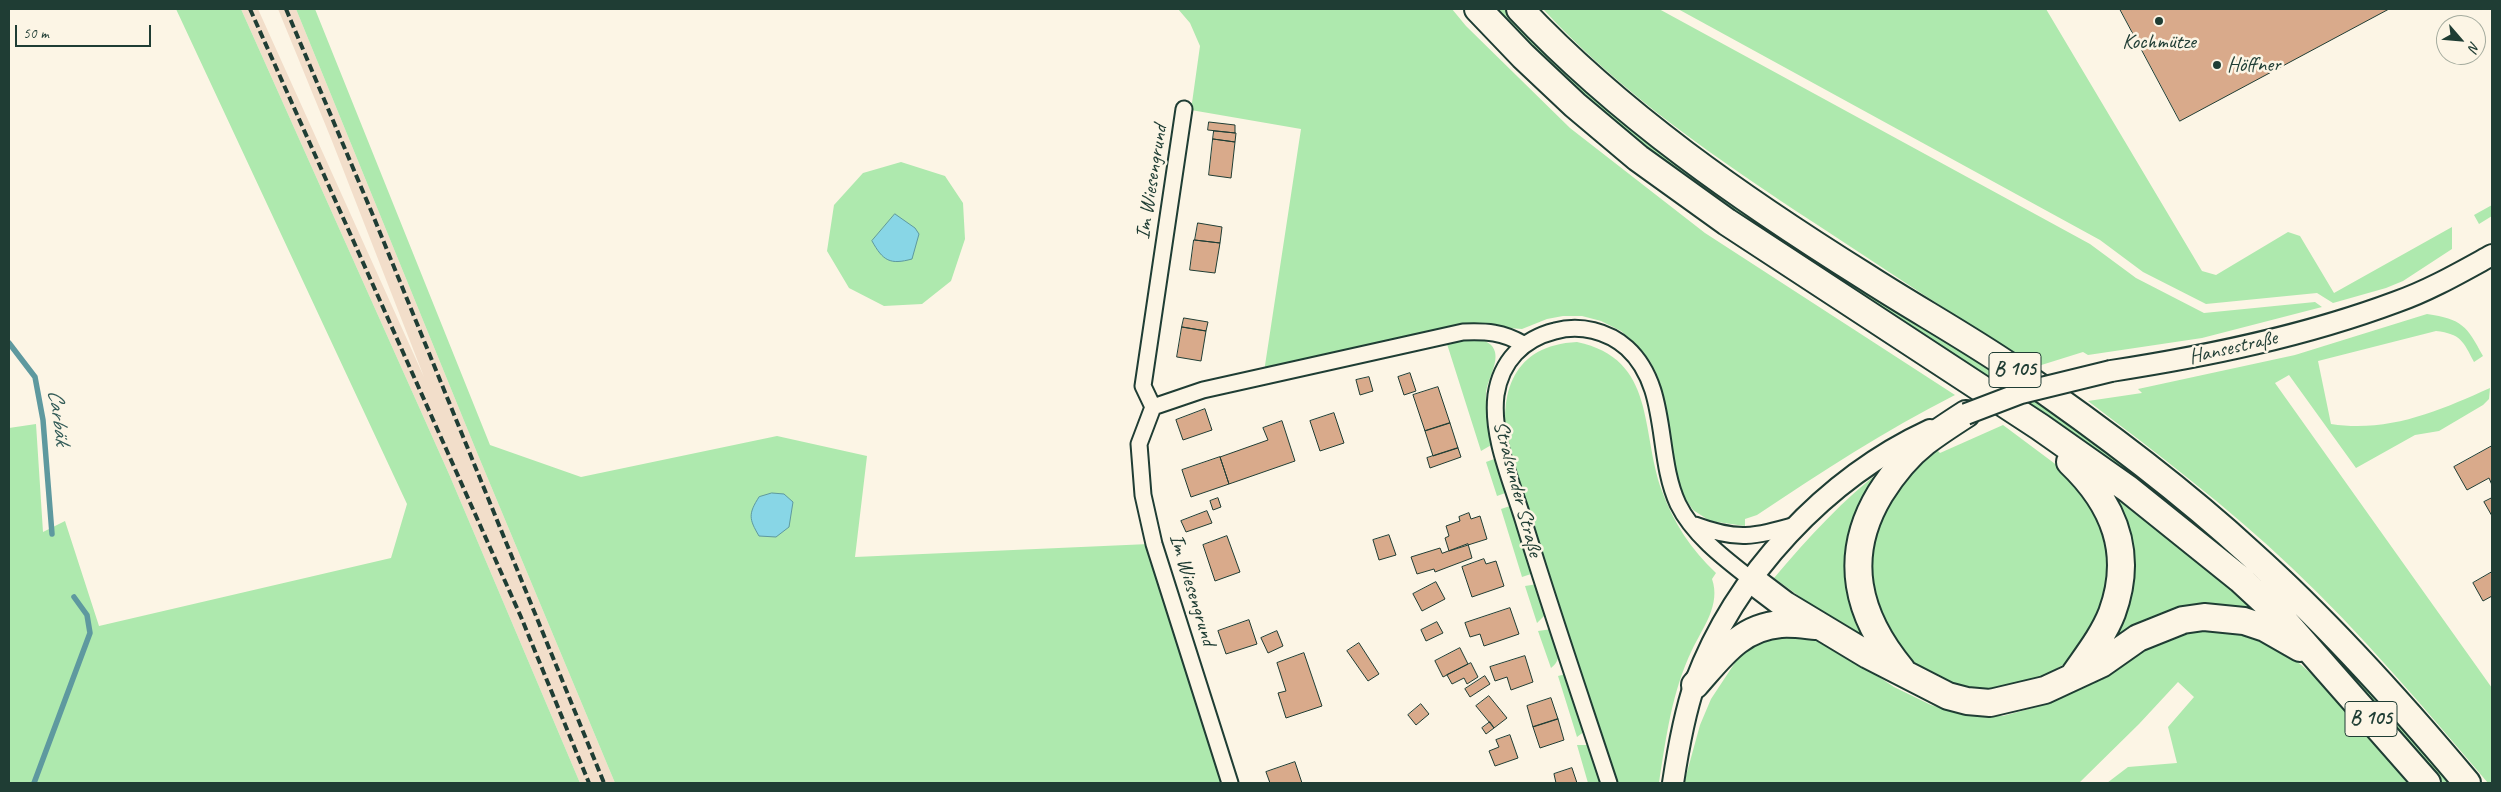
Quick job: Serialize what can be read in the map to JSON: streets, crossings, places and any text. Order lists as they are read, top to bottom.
{
  "streets": {
    "highway": ["B 105"],
    "street": ["Im Wiesengrund", "Hansestraße", "Stralsunder Straße"]
  },
  "water": ["Carbäk"],
  "places": ["Kochmütze", "Höffner"],
  "scale_bar": "50 m",
  "north": "bottom right"
}
